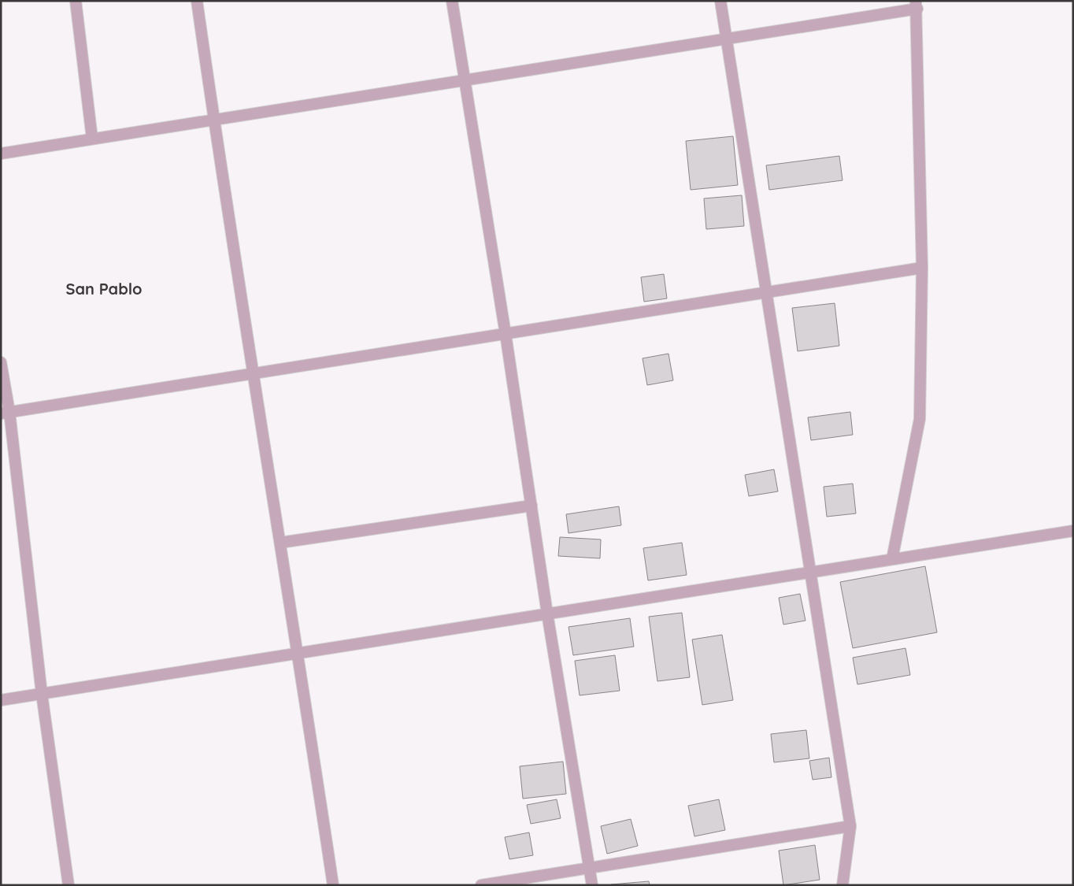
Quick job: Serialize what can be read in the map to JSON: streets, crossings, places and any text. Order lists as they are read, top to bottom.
{
  "districts": ["San Pablo"]
}
